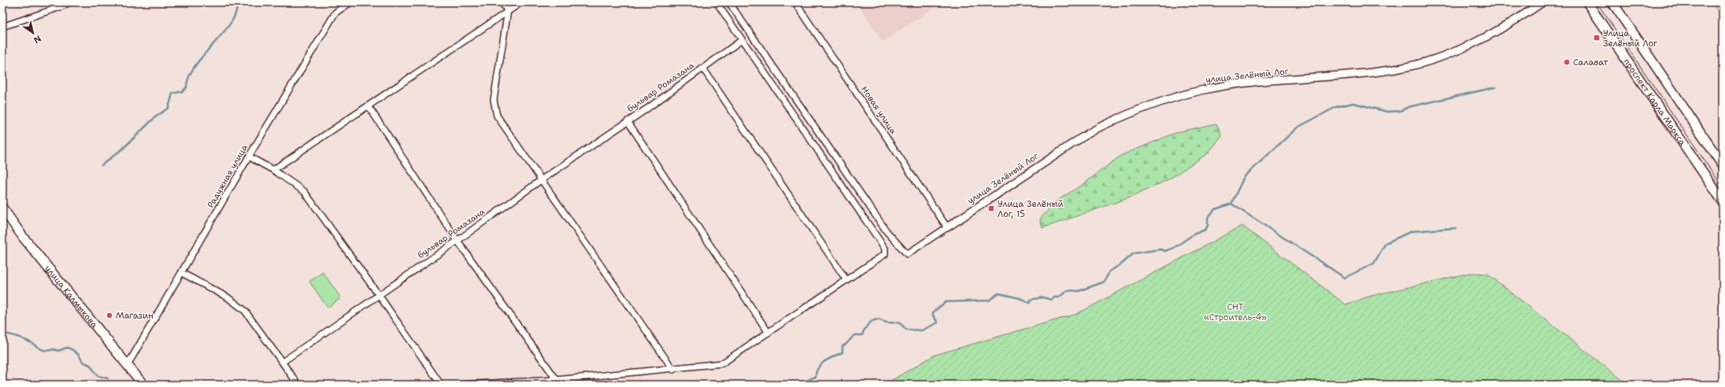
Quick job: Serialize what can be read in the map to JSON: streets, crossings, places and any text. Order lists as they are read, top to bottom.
{
  "streets": {
    "main road": ["проспект Карла Маркса", "улица Калмыкова"],
    "street": [
      "улица Зелёный Лог",
      "бульвар Ромазана",
      "Новая улица",
      "Радужная улица"
    ]
  },
  "crossings": [
    ["улица Зелёный Лог", "Новая улица"],
    ["Радужная улица", "улица Калмыкова"]
  ],
  "parks": ["СНТ «Строитель-4»"],
  "places": {
    "transit": ["Улица Зелёный Лог", "Улица Зелёный Лог, 15"],
    "other": ["Салават", "Магазин"]
  },
  "north": "bottom right"
}
